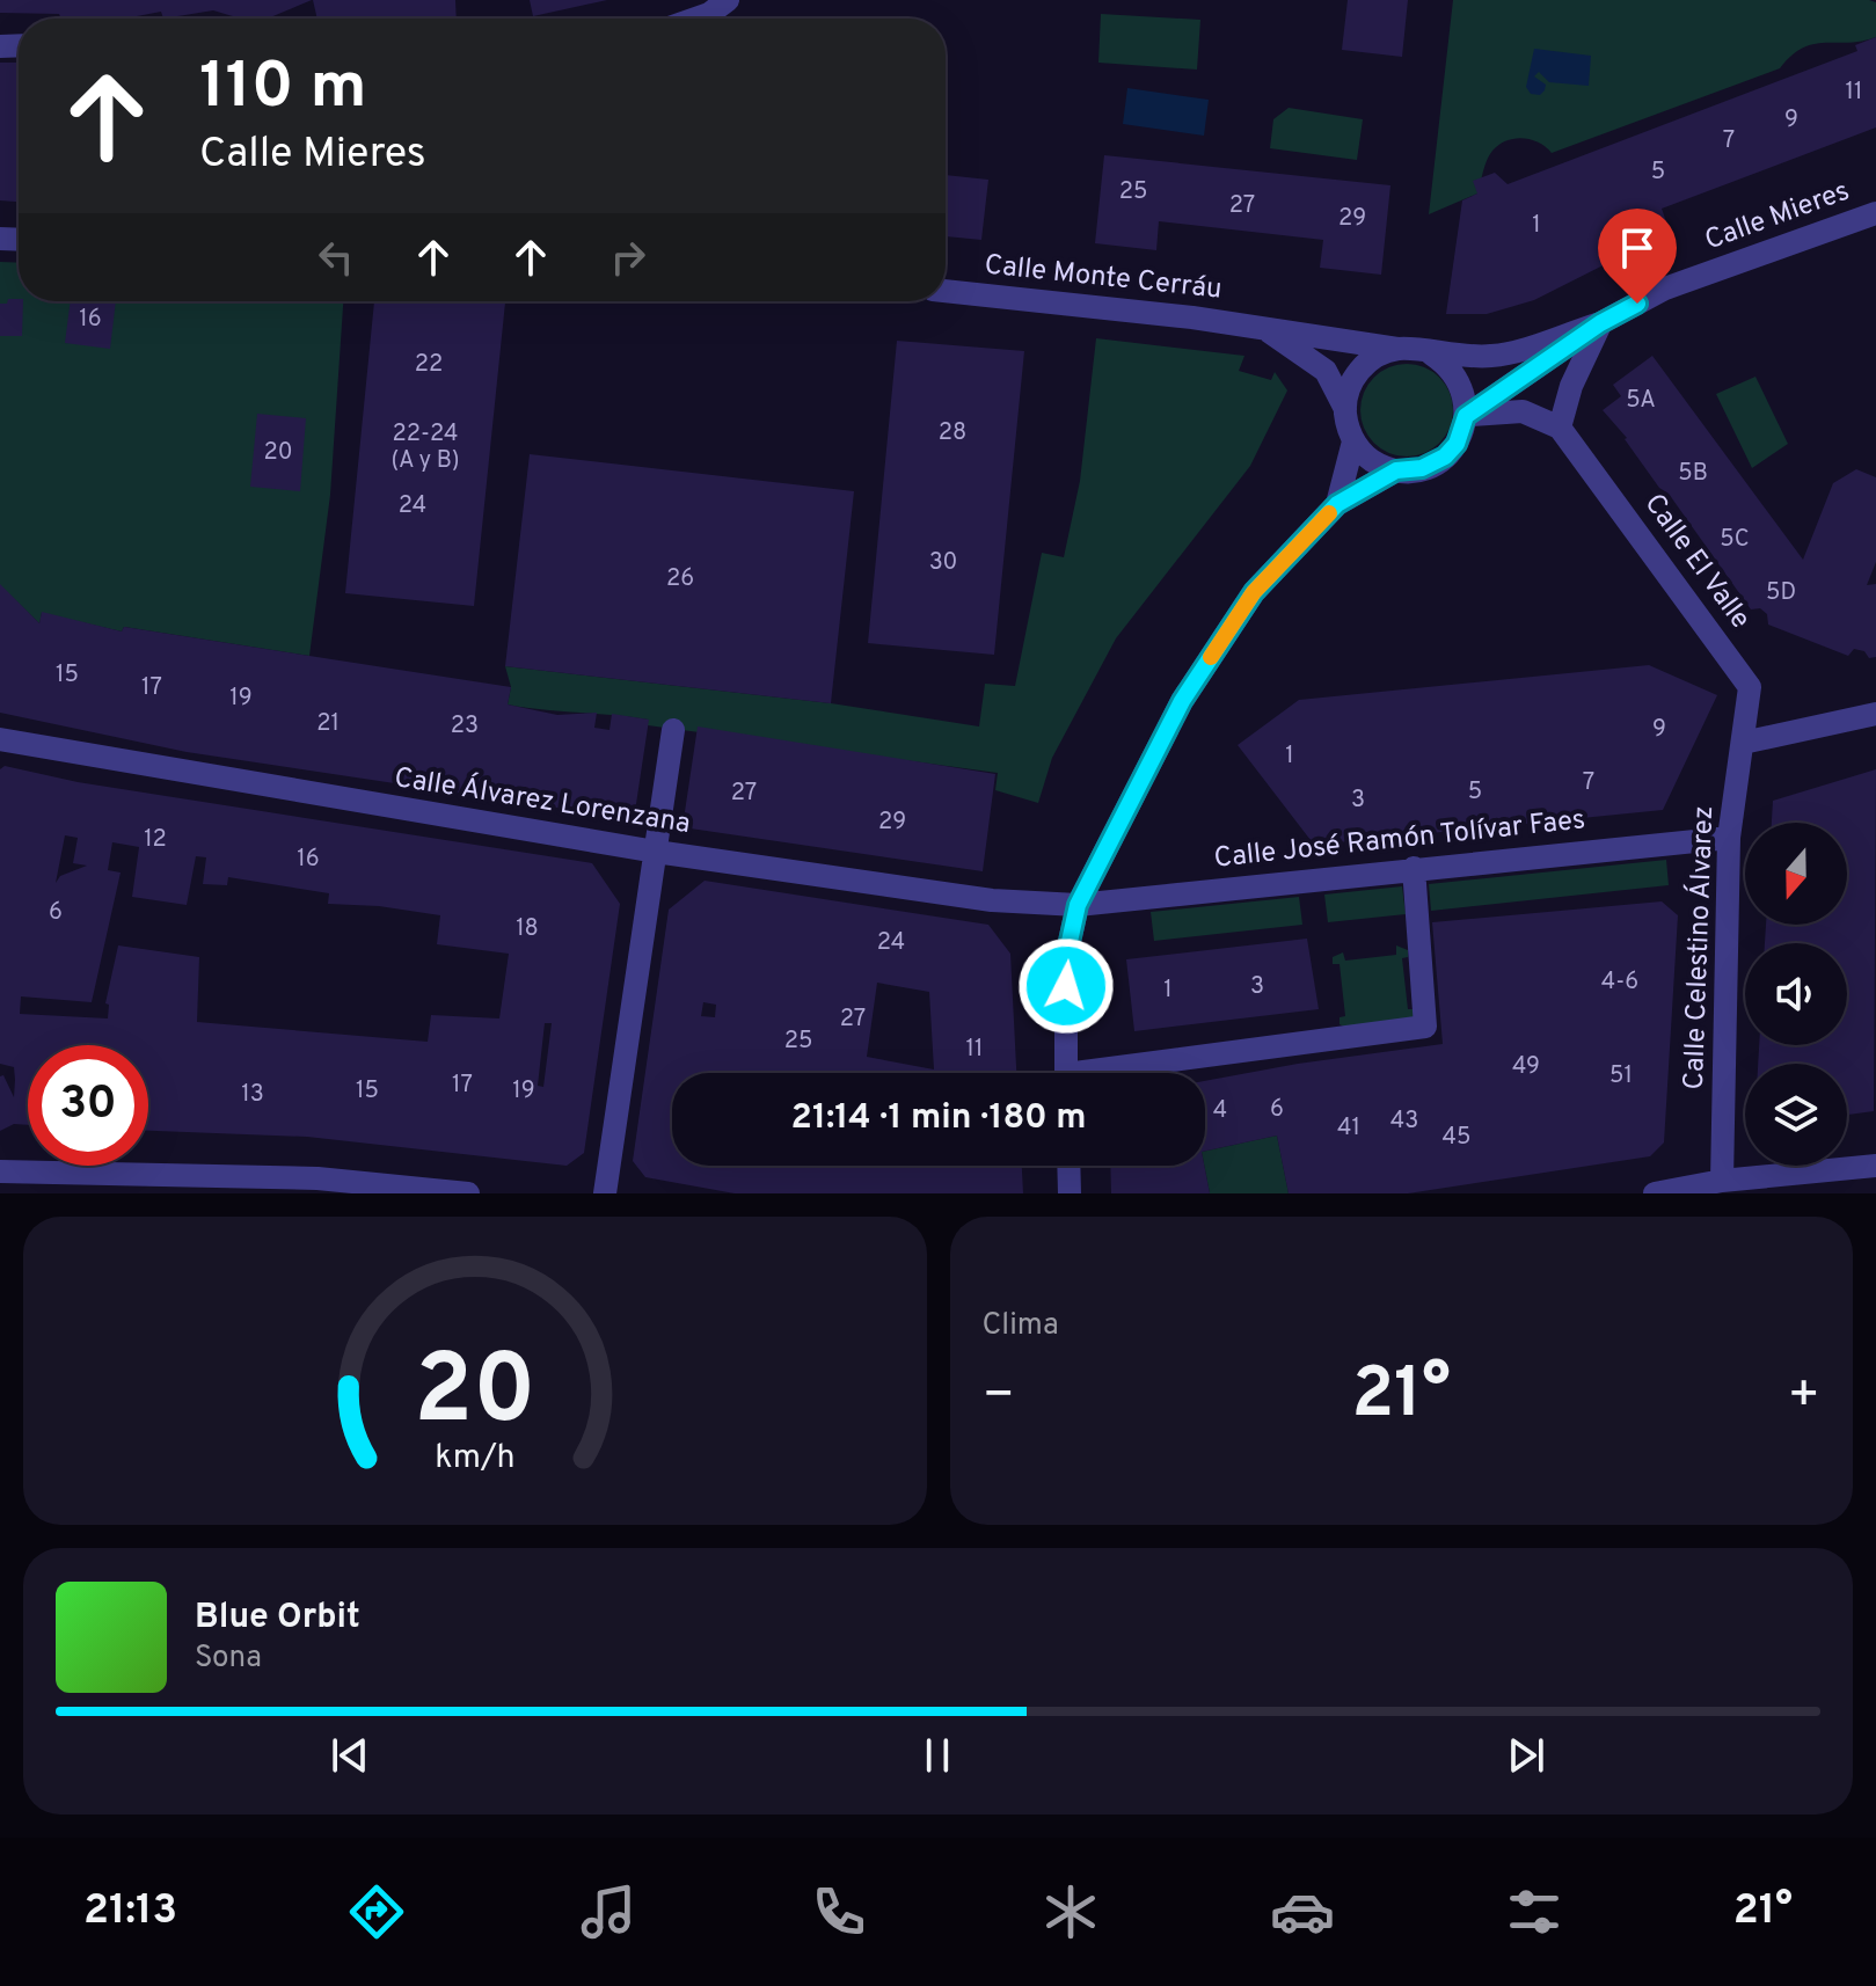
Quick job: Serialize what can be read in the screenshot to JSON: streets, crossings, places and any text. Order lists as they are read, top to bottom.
{
  "streets": {
    "street": [
      "Calle Mieres",
      "Calle Monte Cerráu",
      "Calle El Valle",
      "Calle Álvarez Lorenzana",
      "Calle José Ramón Tolívar Faes",
      "Calle Celestino Álvarez"
    ]
  },
  "crossings": [
    ["Calle Mieres", "Calle Monte Cerráu"],
    ["Calle El Valle", "Calle Celestino Álvarez"],
    ["Calle Álvarez Lorenzana", "Calle José Ramón Tolívar Faes"],
    ["Calle José Ramón Tolívar Faes", "Calle Celestino Álvarez"]
  ],
  "house_numbers": [
    "11",
    "9",
    "7",
    "5",
    "25",
    "27",
    "29",
    "1",
    "16",
    "22",
    "5A",
    "28",
    "22-24 (A y B)",
    "20",
    "5B",
    "24",
    "5C",
    "30",
    "26",
    "5D",
    "15",
    "17",
    "19",
    "21",
    "23",
    "9",
    "1",
    "7",
    "5",
    "27",
    "3",
    "29",
    "12",
    "16",
    "6",
    "18",
    "24",
    "4-6",
    "3",
    "1",
    "27",
    "25",
    "11",
    "49",
    "51",
    "17",
    "15",
    "19",
    "13",
    "6",
    "4",
    "43",
    "41",
    "45"
  ],
  "north": "bottom",
  "page": {
    "turn": ["110 m", "Calle Mieres"],
    "limit": "30",
    "trip": "21:14 · 1 min · 180 m",
    "tile": "Clima",
    "heat": ["−", "21°", "+"],
    "song": ["Blue Orbit", "Sona"],
    "tabs": ["21:13", "21°"],
    "gauge": ["20", "km/h"]
  }
}
